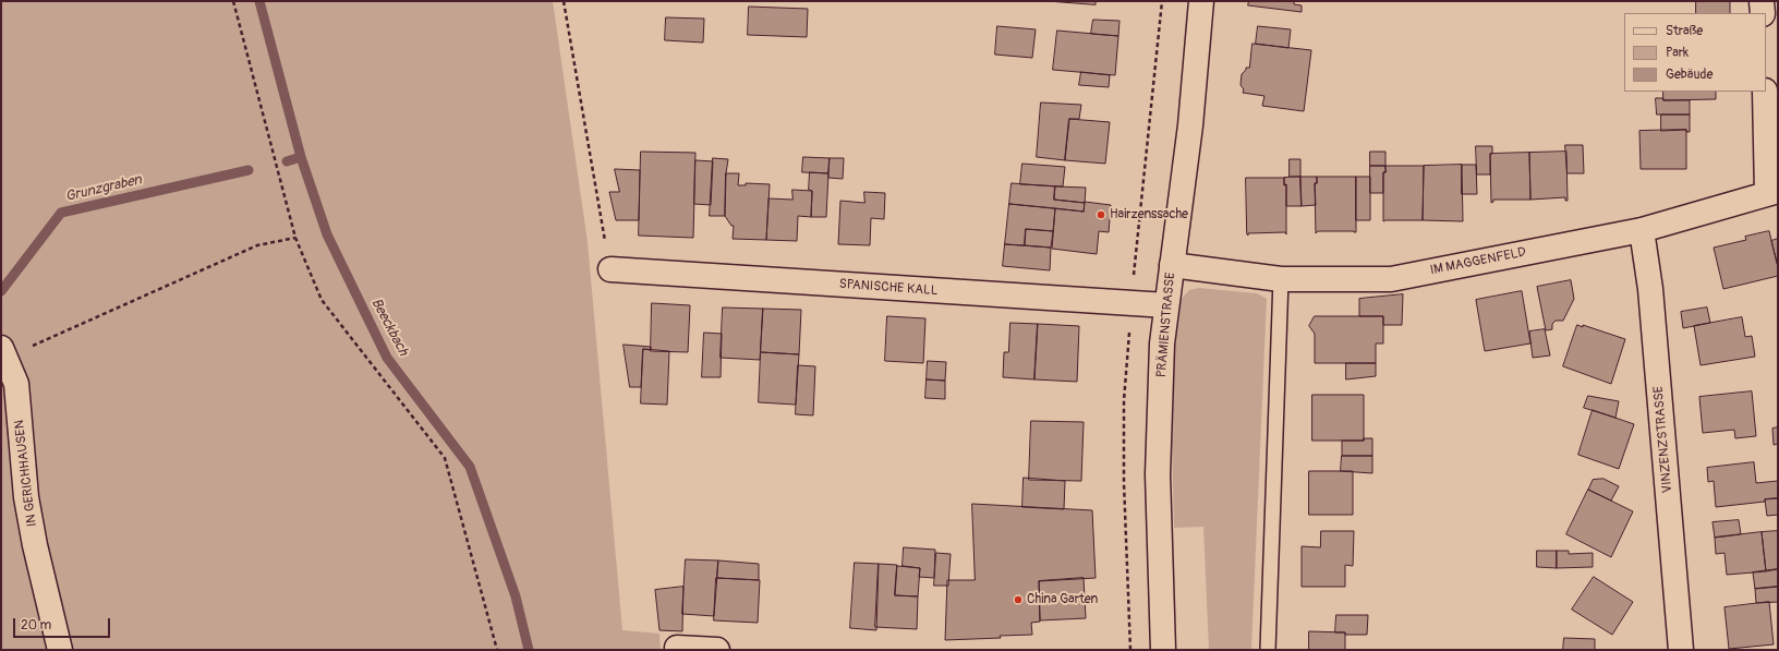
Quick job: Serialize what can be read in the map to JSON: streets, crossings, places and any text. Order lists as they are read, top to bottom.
{
  "streets": {
    "street": [
      "IM MAGGENFELD",
      "SPANISCHE KALL",
      "PRÄMIENSTRASSE",
      "VINZENZSTRASSE",
      "IN GERICHHAUSEN"
    ]
  },
  "crossings": [
    ["IM MAGGENFELD", "PRÄMIENSTRASSE"],
    ["IM MAGGENFELD", "VINZENZSTRASSE"],
    ["SPANISCHE KALL", "PRÄMIENSTRASSE"]
  ],
  "water": ["Grunzgraben", "Beeckbach"],
  "places": ["Hairzenssache", "China Garten"],
  "legend": ["Straße", "Park", "Gebäude"],
  "scale_bar": "20 m"
}
